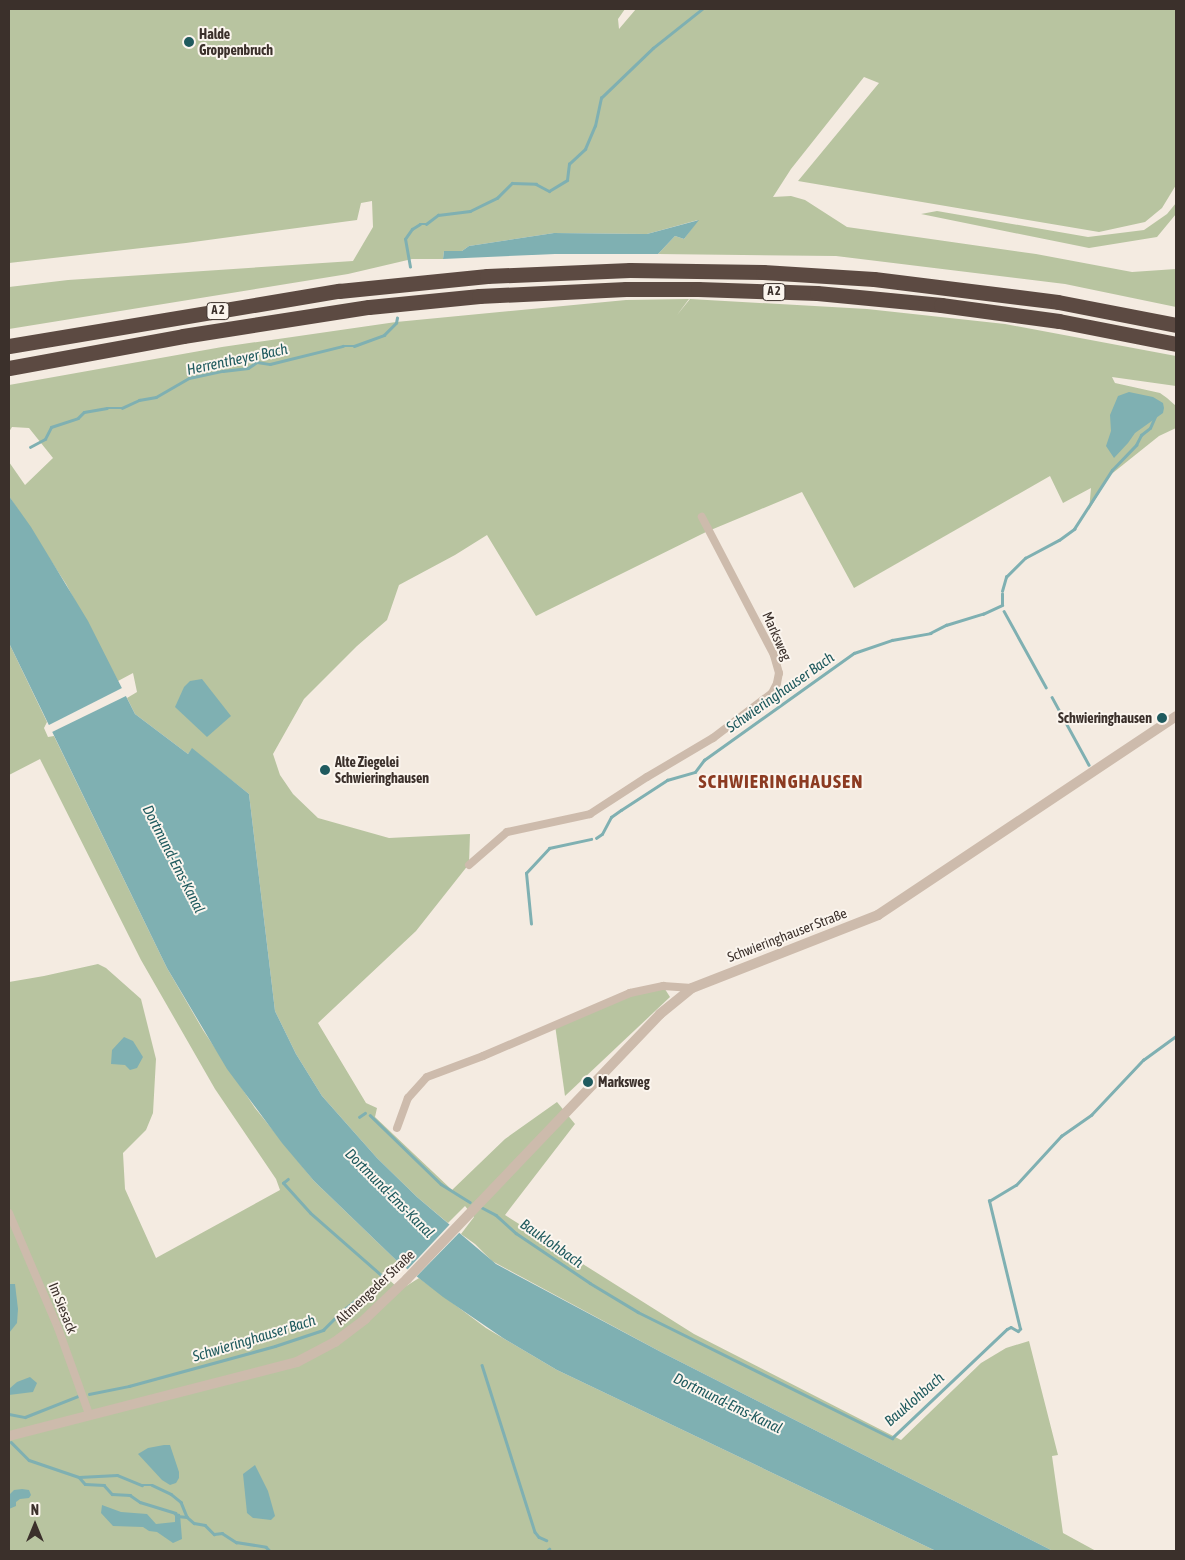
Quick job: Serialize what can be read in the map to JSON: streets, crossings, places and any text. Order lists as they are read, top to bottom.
{
  "streets": {
    "highway": ["A 2"],
    "street": [
      "Marksweg",
      "Schwieringhauser Straße",
      "Altmengeder Straße",
      "Im Siesack"
    ]
  },
  "crossings": [
    ["Schwieringhauser Straße", "Altmengeder Straße"],
    ["Altmengeder Straße", "Im Siesack"]
  ],
  "districts": ["SCHWIERINGHAUSEN"],
  "water": [
    "Herrentheyer Bach",
    "Schwieringhauser Bach",
    "Dortmund-Ems-Kanal",
    "Bauklohbach"
  ],
  "places": [
    "Halde Groppenbruch",
    "Schwieringhausen",
    "Alte Ziegelei Schwieringhausen",
    "Marksweg"
  ],
  "north": "top"
}
